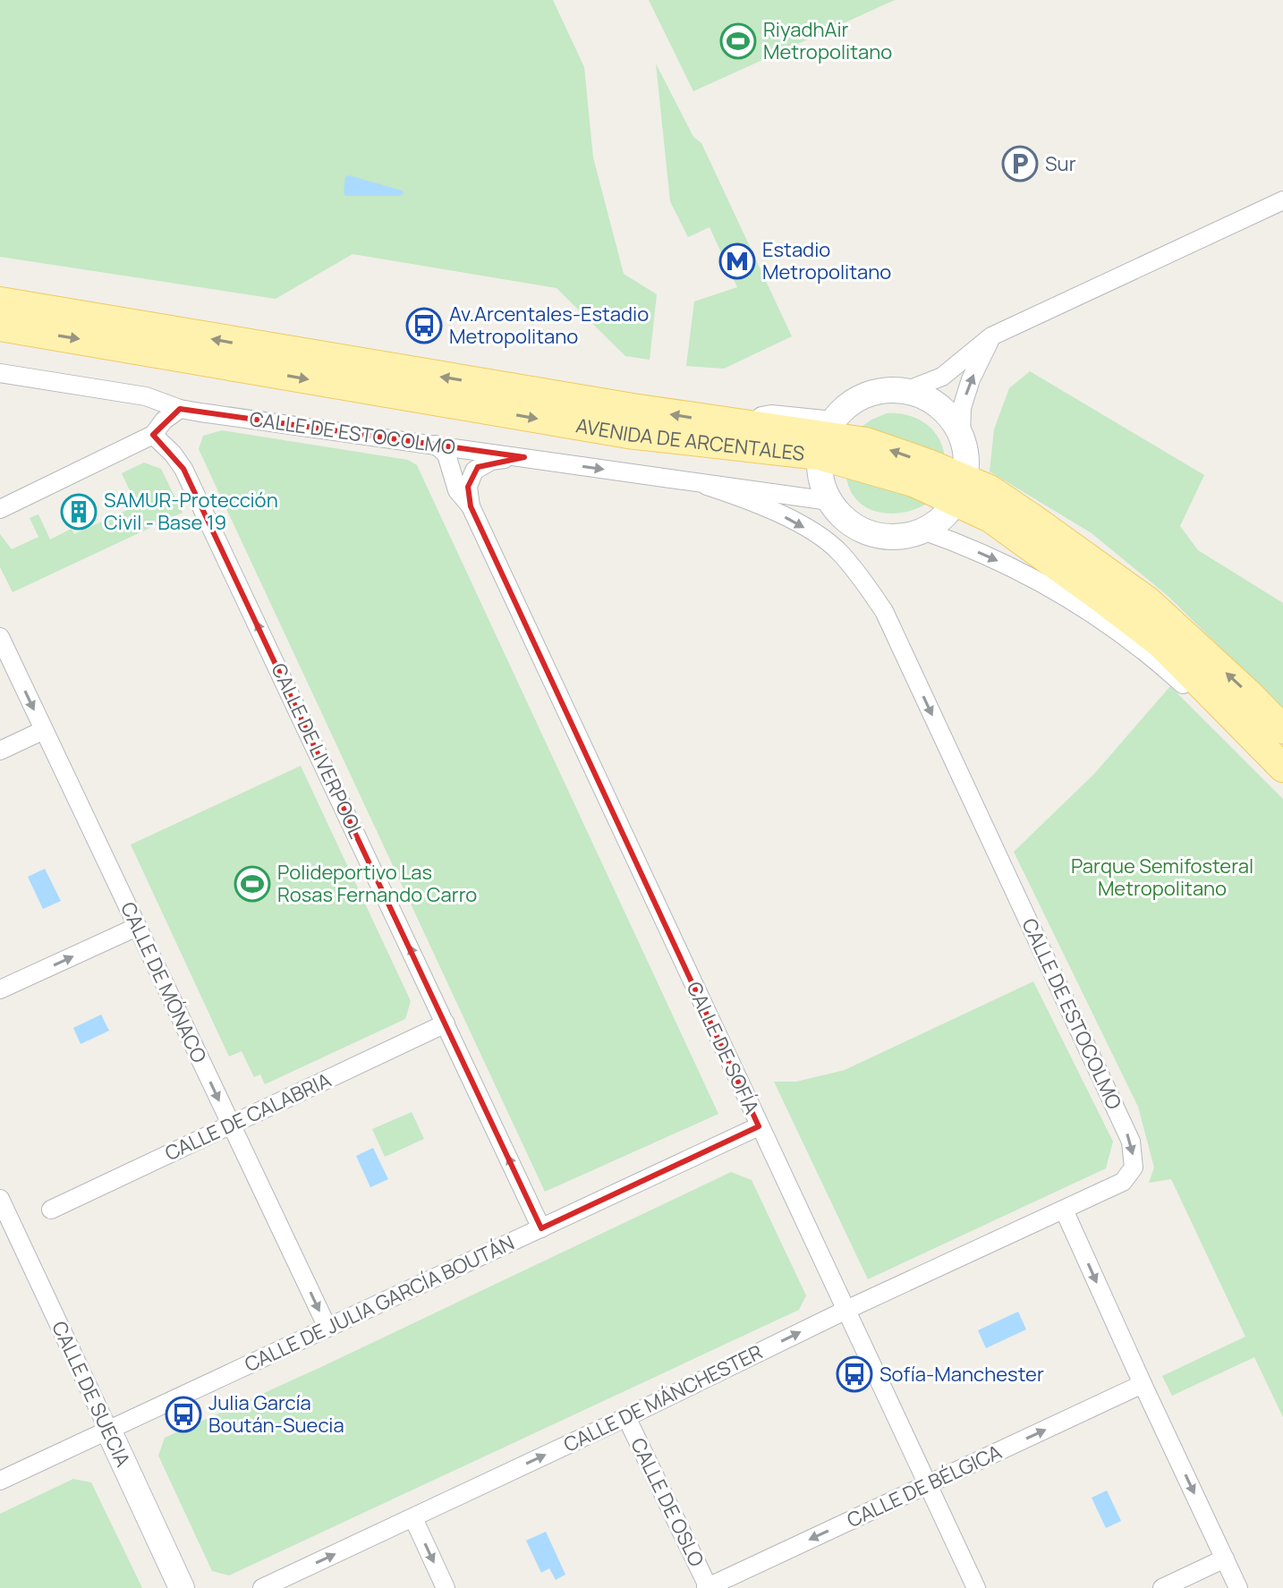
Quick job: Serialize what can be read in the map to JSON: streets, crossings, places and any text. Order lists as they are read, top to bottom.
{
  "streets": {
    "main road": ["AVENIDA DE ARCENTALES"],
    "street": [
      "CALLE DE ESTOCOLMO",
      "CALLE DE LIVERPOOL",
      "CALLE DE MÓNACO",
      "CALLE DE SOFÍA",
      "CALLE DE CALABRIA",
      "CALLE DE JULIA GARCÍA BOUTÁN",
      "CALLE DE SUECIA",
      "CALLE DE MÁNCHESTER",
      "CALLE DE BÉLGICA",
      "CALLE DE OSLO"
    ]
  },
  "crossings": [
    ["CALLE DE ESTOCOLMO", "CALLE DE SOFÍA"],
    ["CALLE DE ESTOCOLMO", "CALLE DE MÁNCHESTER"],
    ["CALLE DE LIVERPOOL", "CALLE DE CALABRIA"],
    ["CALLE DE LIVERPOOL", "CALLE DE JULIA GARCÍA BOUTÁN"],
    ["CALLE DE MÓNACO", "CALLE DE CALABRIA"],
    ["CALLE DE MÓNACO", "CALLE DE JULIA GARCÍA BOUTÁN"],
    ["CALLE DE SOFÍA", "CALLE DE JULIA GARCÍA BOUTÁN"],
    ["CALLE DE SOFÍA", "CALLE DE MÁNCHESTER"],
    ["CALLE DE SOFÍA", "CALLE DE BÉLGICA"],
    ["CALLE DE JULIA GARCÍA BOUTÁN", "CALLE DE SUECIA"],
    ["CALLE DE MÁNCHESTER", "CALLE DE OSLO"],
    ["CALLE DE BÉLGICA", "CALLE DE OSLO"]
  ],
  "one_way": [
    "CALLE DE ESTOCOLMO",
    "CALLE DE LIVERPOOL",
    "CALLE DE MÓNACO",
    "CALLE DE MÁNCHESTER"
  ],
  "parks": ["Parque Semifosteral Metropolitano"],
  "places": {
    "sports": ["RiyadhAir Metropolitano", "Polideportivo Las Rosas Fernando Carro"],
    "parking": ["Sur"],
    "metro station": ["Estadio Metropolitano"],
    "bus stop": ["Av.Arcentales-Estadio Metropolitano", "Sofía-Manchester", "Julia García Boután-Suecia"],
    "building": ["SAMUR-Protección Civil - Base 19"]
  }
}
